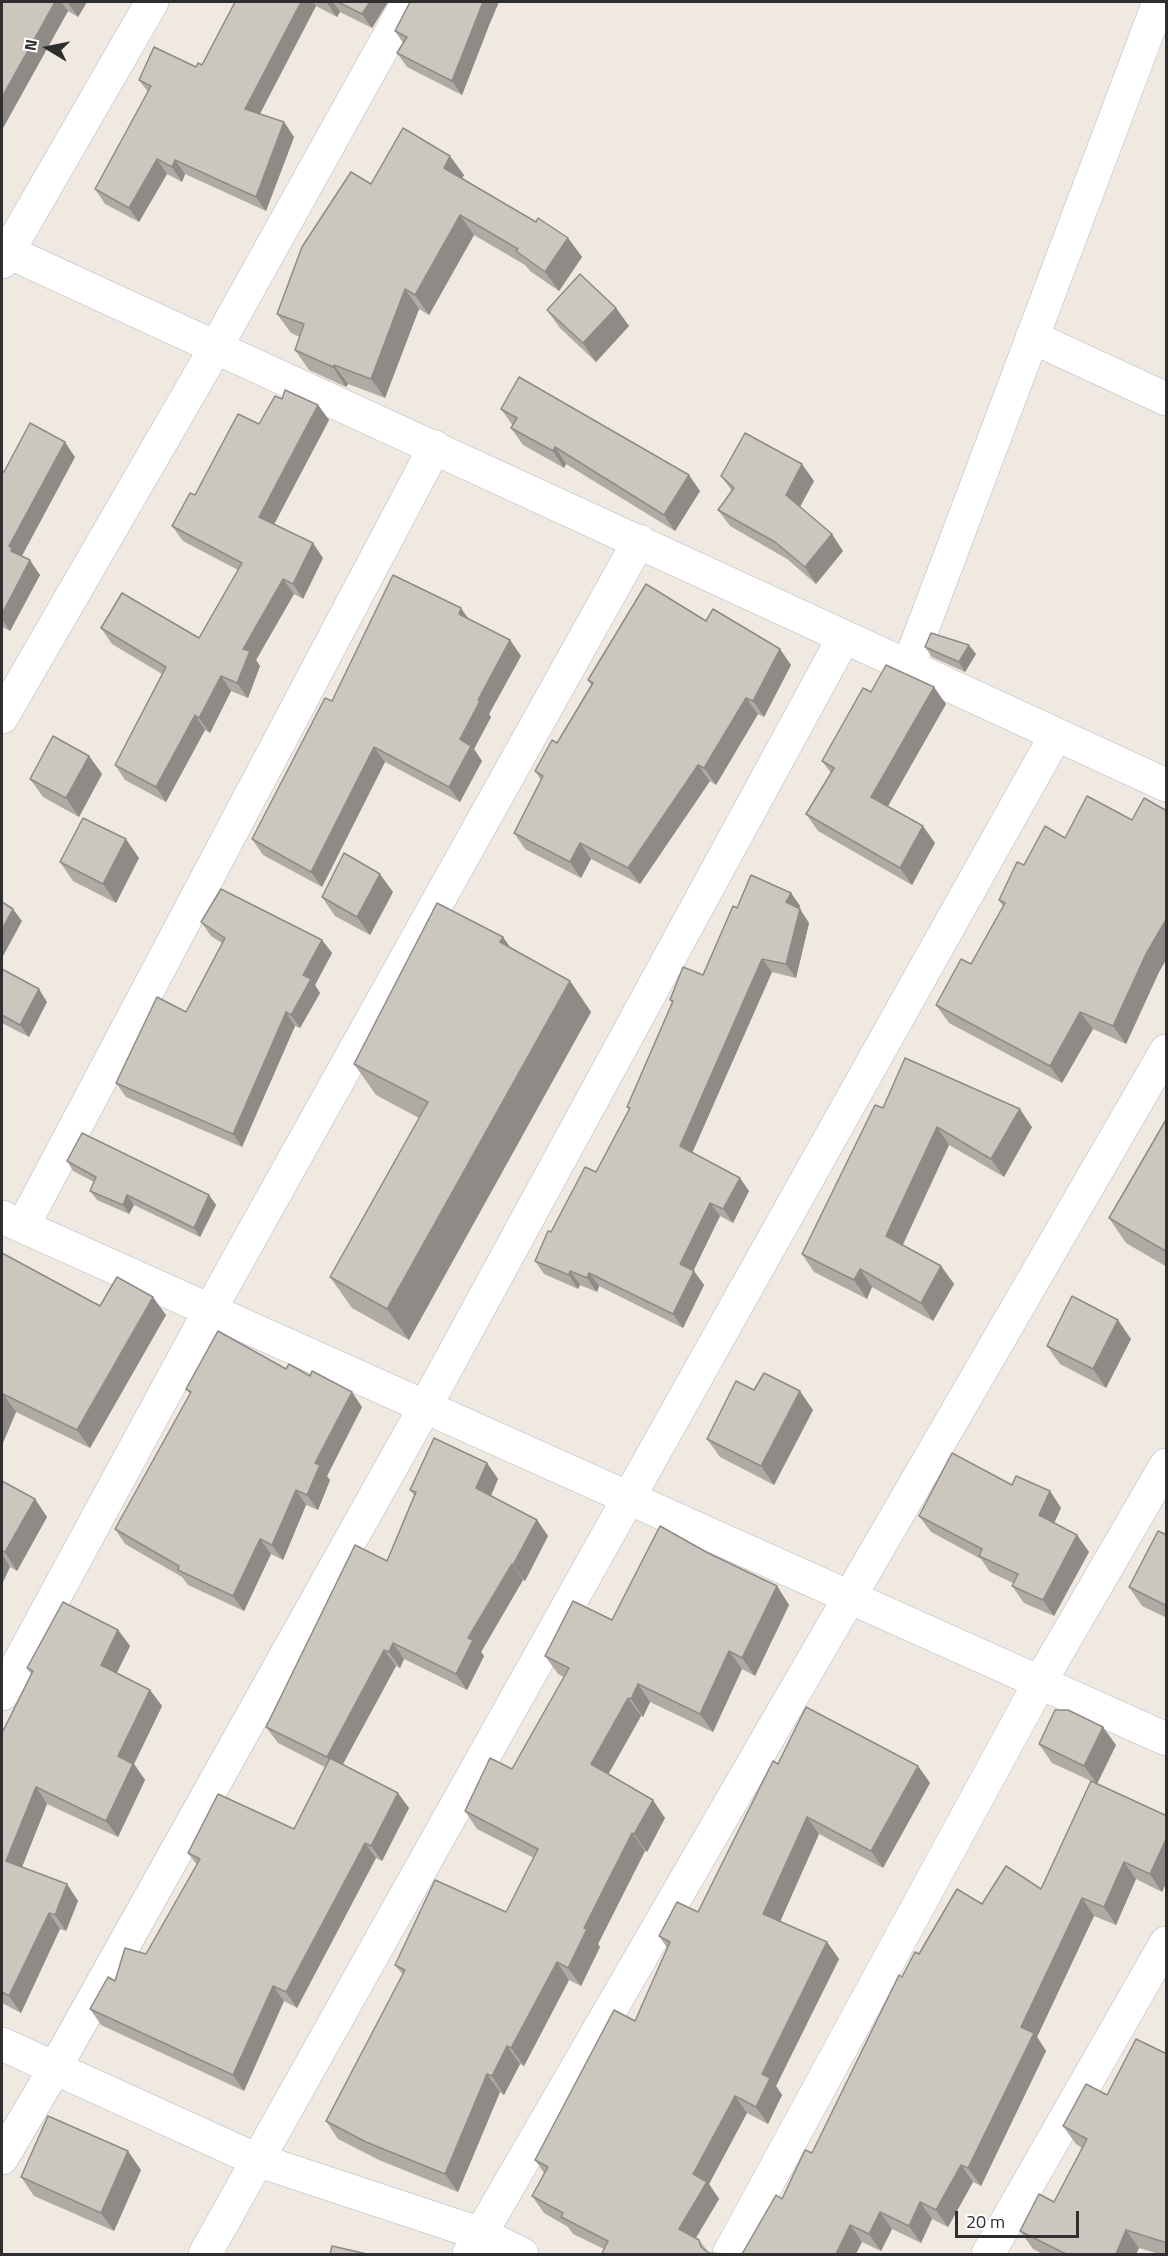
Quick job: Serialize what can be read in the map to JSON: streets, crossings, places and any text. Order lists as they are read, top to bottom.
{
  "scale_bar": "20 m",
  "north": "left"
}
